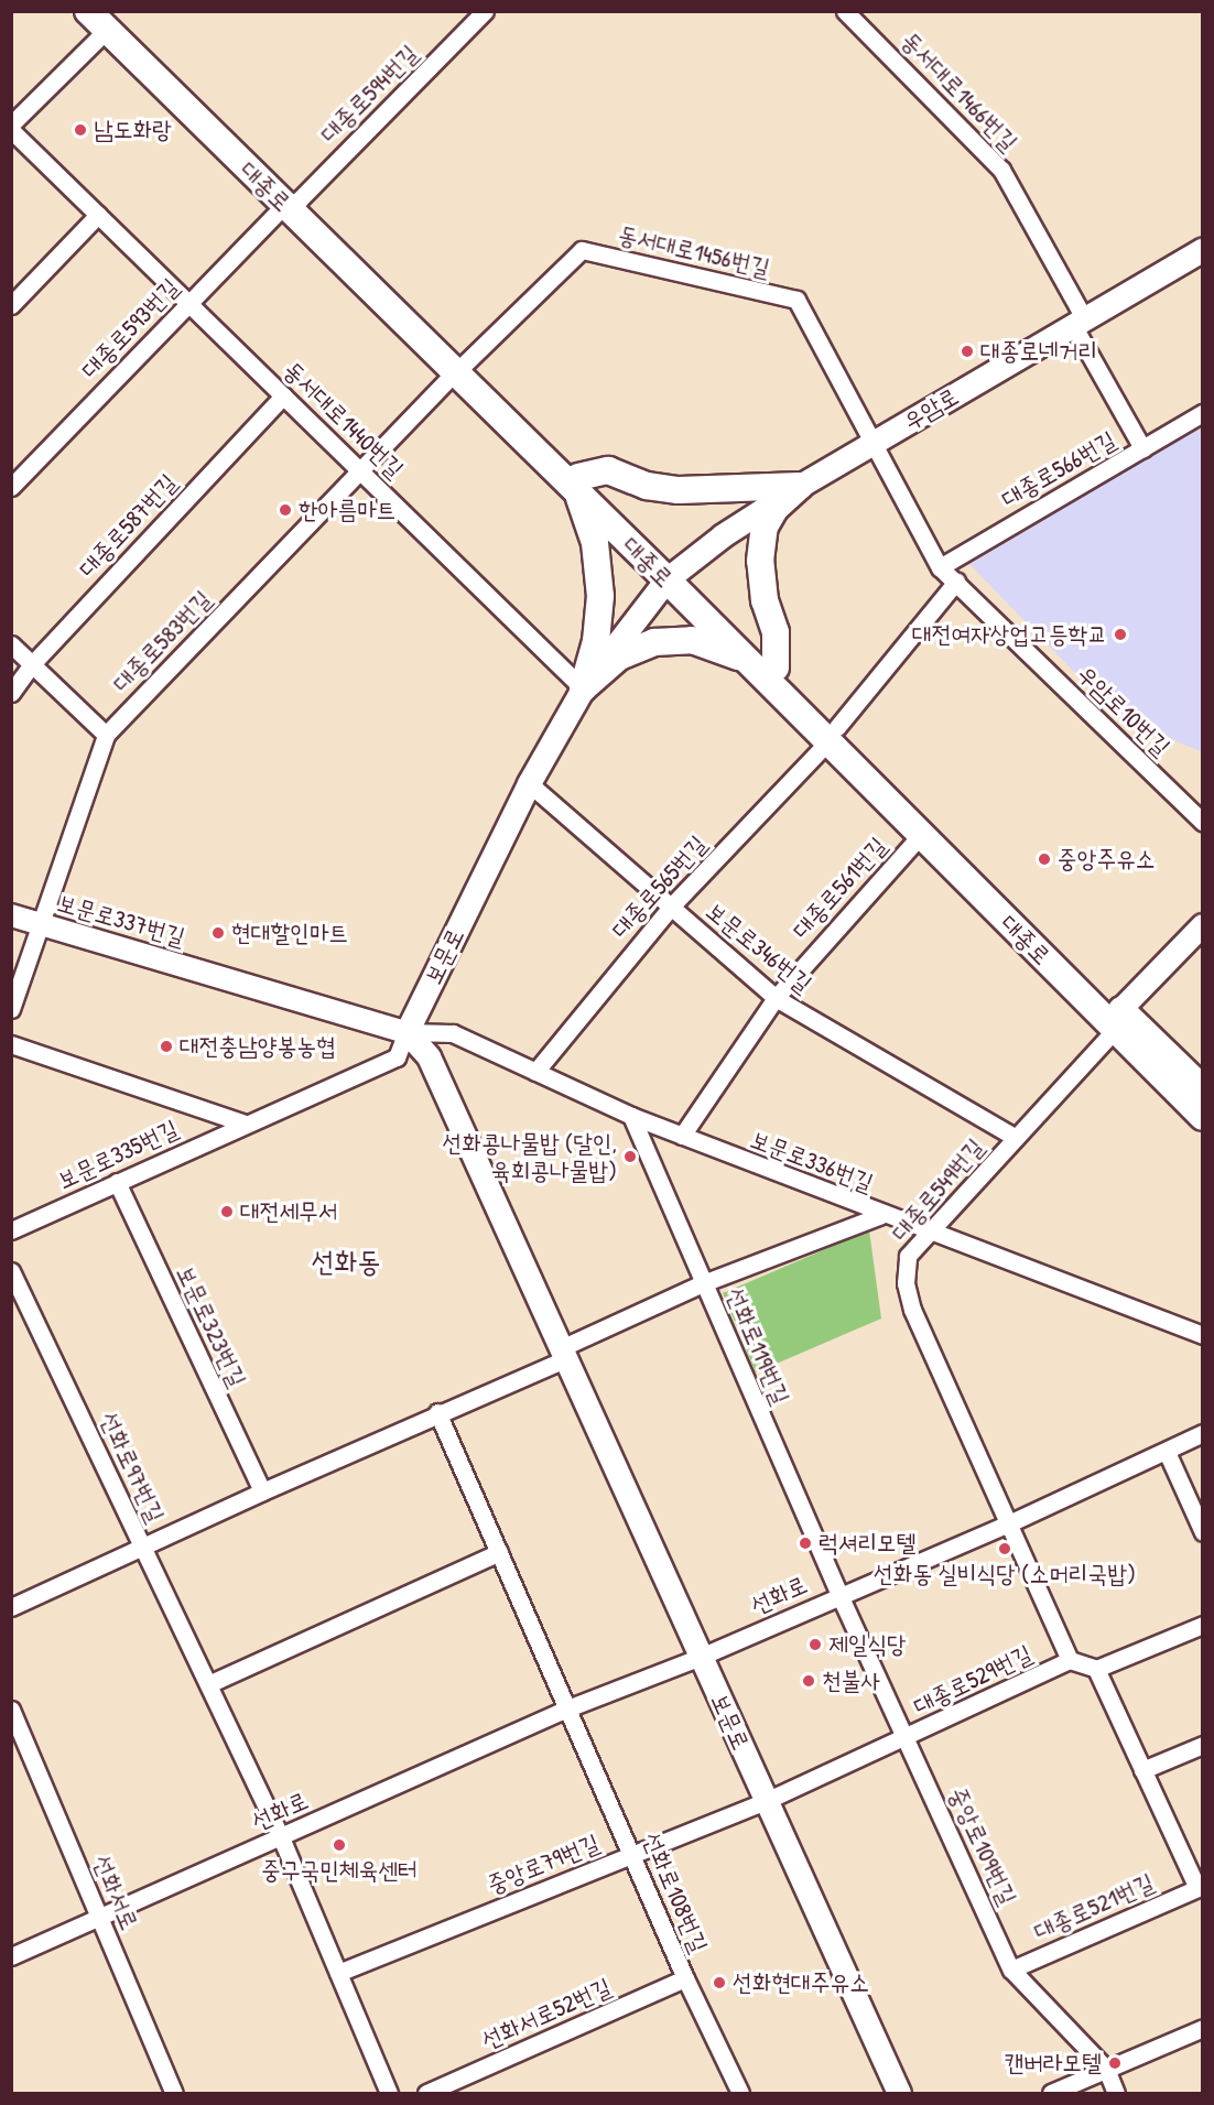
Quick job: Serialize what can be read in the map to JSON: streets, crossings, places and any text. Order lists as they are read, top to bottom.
{
  "streets": {
    "main road": ["대종로", "우암로", "보문로"],
    "street": [
      "동서대로1466번길",
      "대종로594번길",
      "동서대로1456번길",
      "대종로593번길",
      "동서대로1440번길",
      "대종로566번길",
      "대종로587번길",
      "대종로583번길",
      "우암로10번길",
      "대종로565번길",
      "대종로561번길",
      "보문로337번길",
      "보문로346번길",
      "보문로335번길",
      "보문로336번길",
      "대종로549번길",
      "보문로323번길",
      "선화로119번길",
      "선화로97번길",
      "선화로",
      "대종로529번길",
      "중앙로109번길",
      "중앙로79번길",
      "선화서로",
      "선화로108번길",
      "대종로521번길",
      "선화서로52번길"
    ]
  },
  "crossings": [
    ["동서대로1466번길", "우암로"],
    ["동서대로1466번길", "대종로566번길"],
    ["대종로594번길", "대종로"],
    ["대종로594번길", "대종로593번길"],
    ["대종로", "동서대로1456번길"],
    ["대종로", "대종로593번길"],
    ["대종로", "우암로"],
    ["대종로", "대종로583번길"],
    ["대종로", "대종로565번길"],
    ["대종로", "대종로561번길"],
    ["대종로", "보문로"],
    ["대종로", "대종로549번길"],
    ["동서대로1456번길", "우암로"],
    ["동서대로1456번길", "대종로583번길"],
    ["동서대로1456번길", "우암로10번길"],
    ["대종로593번길", "동서대로1440번길"],
    ["우암로", "우암로10번길"],
    ["우암로", "보문로"],
    ["동서대로1440번길", "대종로587번길"],
    ["동서대로1440번길", "대종로583번길"],
    ["동서대로1440번길", "보문로"],
    ["대종로566번길", "우암로10번길"],
    ["대종로583번길", "보문로337번길"],
    ["대종로565번길", "보문로346번길"],
    ["대종로565번길", "보문로336번길"],
    ["대종로561번길", "보문로346번길"],
    ["대종로561번길", "보문로336번길"],
    ["보문로337번길", "보문로"],
    ["보문로337번길", "보문로335번길"],
    ["보문로337번길", "보문로336번길"],
    ["보문로346번길", "보문로"],
    ["보문로346번길", "대종로549번길"],
    ["보문로", "보문로335번길"],
    ["보문로", "보문로336번길"],
    ["보문로", "선화로"],
    ["보문로", "대종로529번길"],
    ["보문로", "중앙로79번길"],
    ["보문로335번길", "보문로336번길"],
    ["보문로335번길", "보문로323번길"],
    ["보문로336번길", "대종로549번길"],
    ["보문로336번길", "선화로119번길"],
    ["대종로549번길", "선화로"],
    ["선화로119번길", "선화로"],
    ["선화로119번길", "중앙로109번길"],
    ["선화로97번길", "선화로"],
    ["선화로", "중앙로109번길"],
    ["선화로", "선화서로"],
    ["선화로", "선화로108번길"],
    ["대종로529번길", "중앙로109번길"],
    ["대종로529번길", "중앙로79번길"],
    ["대종로529번길", "대종로521번길"],
    ["중앙로109번길", "대종로521번길"],
    ["중앙로79번길", "선화로108번길"],
    ["선화로108번길", "선화서로52번길"]
  ],
  "districts": ["선화동"],
  "places": [
    "남도화랑",
    "대종로네거리",
    "한아름마트",
    "대전여자상업고등학교",
    "중앙주유소",
    "현대할인마트",
    "대전충남양봉농협",
    "선화콩나물밥 (달인, 육회콩나물밥)",
    "대전세무서",
    "럭셔리모텔",
    "선화동 실비식당 (소머리국밥)",
    "제일식당",
    "천불사",
    "중구국민체육센터",
    "선화현대주유소",
    "캔버라모텔"
  ]
}
